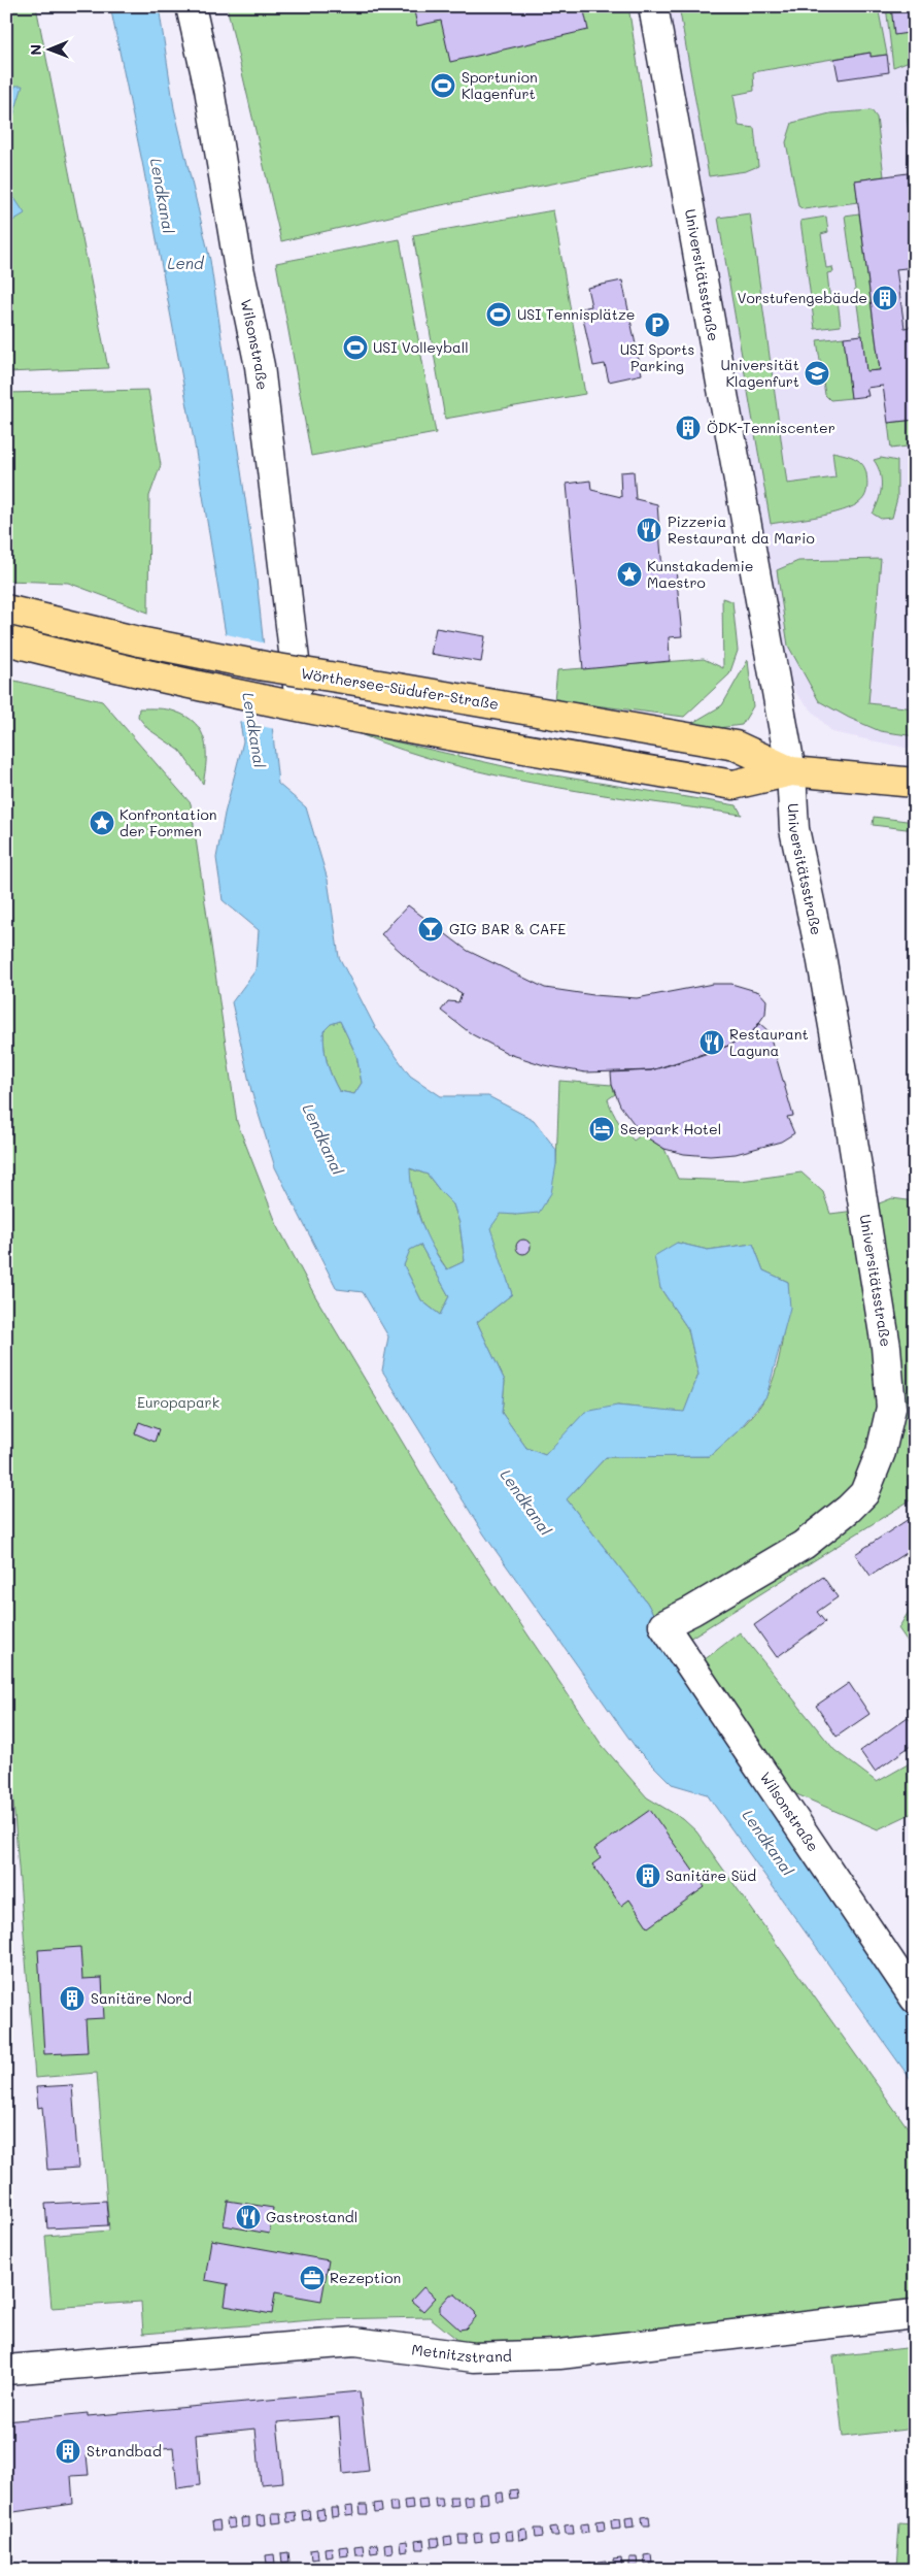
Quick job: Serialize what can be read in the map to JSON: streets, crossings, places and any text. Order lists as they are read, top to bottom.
{
  "streets": {
    "main road": ["Wörthersee-Südufer-Straße"],
    "street": ["Universitätsstraße", "Wilsonstraße", "Metnitzstrand"]
  },
  "crossings": [
    ["Universitätsstraße", "Wilsonstraße"],
    ["Universitätsstraße", "Wörthersee-Südufer-Straße"]
  ],
  "water": ["Lendkanal", "Lend"],
  "parks": ["Europapark"],
  "places": {
    "sports": ["Sportunion Klagenfurt", "USI Tennisplätze", "USI Volleyball"],
    "building": [
      "Vorstufengebäude",
      "ÖDK-Tenniscenter",
      "Sanitäre Süd",
      "Sanitäre Nord",
      "Strandbad"
    ],
    "parking": ["USI Sports Parking"],
    "school or university": ["Universität Klagenfurt"],
    "restaurant": ["Pizzeria Restaurant da Mario", "Restaurant Laguna", "Gastrostandl"],
    "place": ["Kunstakademie Maestro", "Konfrontation der Formen"],
    "bar": ["GIG BAR & CAFE"],
    "hotel": ["Seepark Hotel"],
    "office": ["Rezeption"]
  },
  "north": "left"
}
